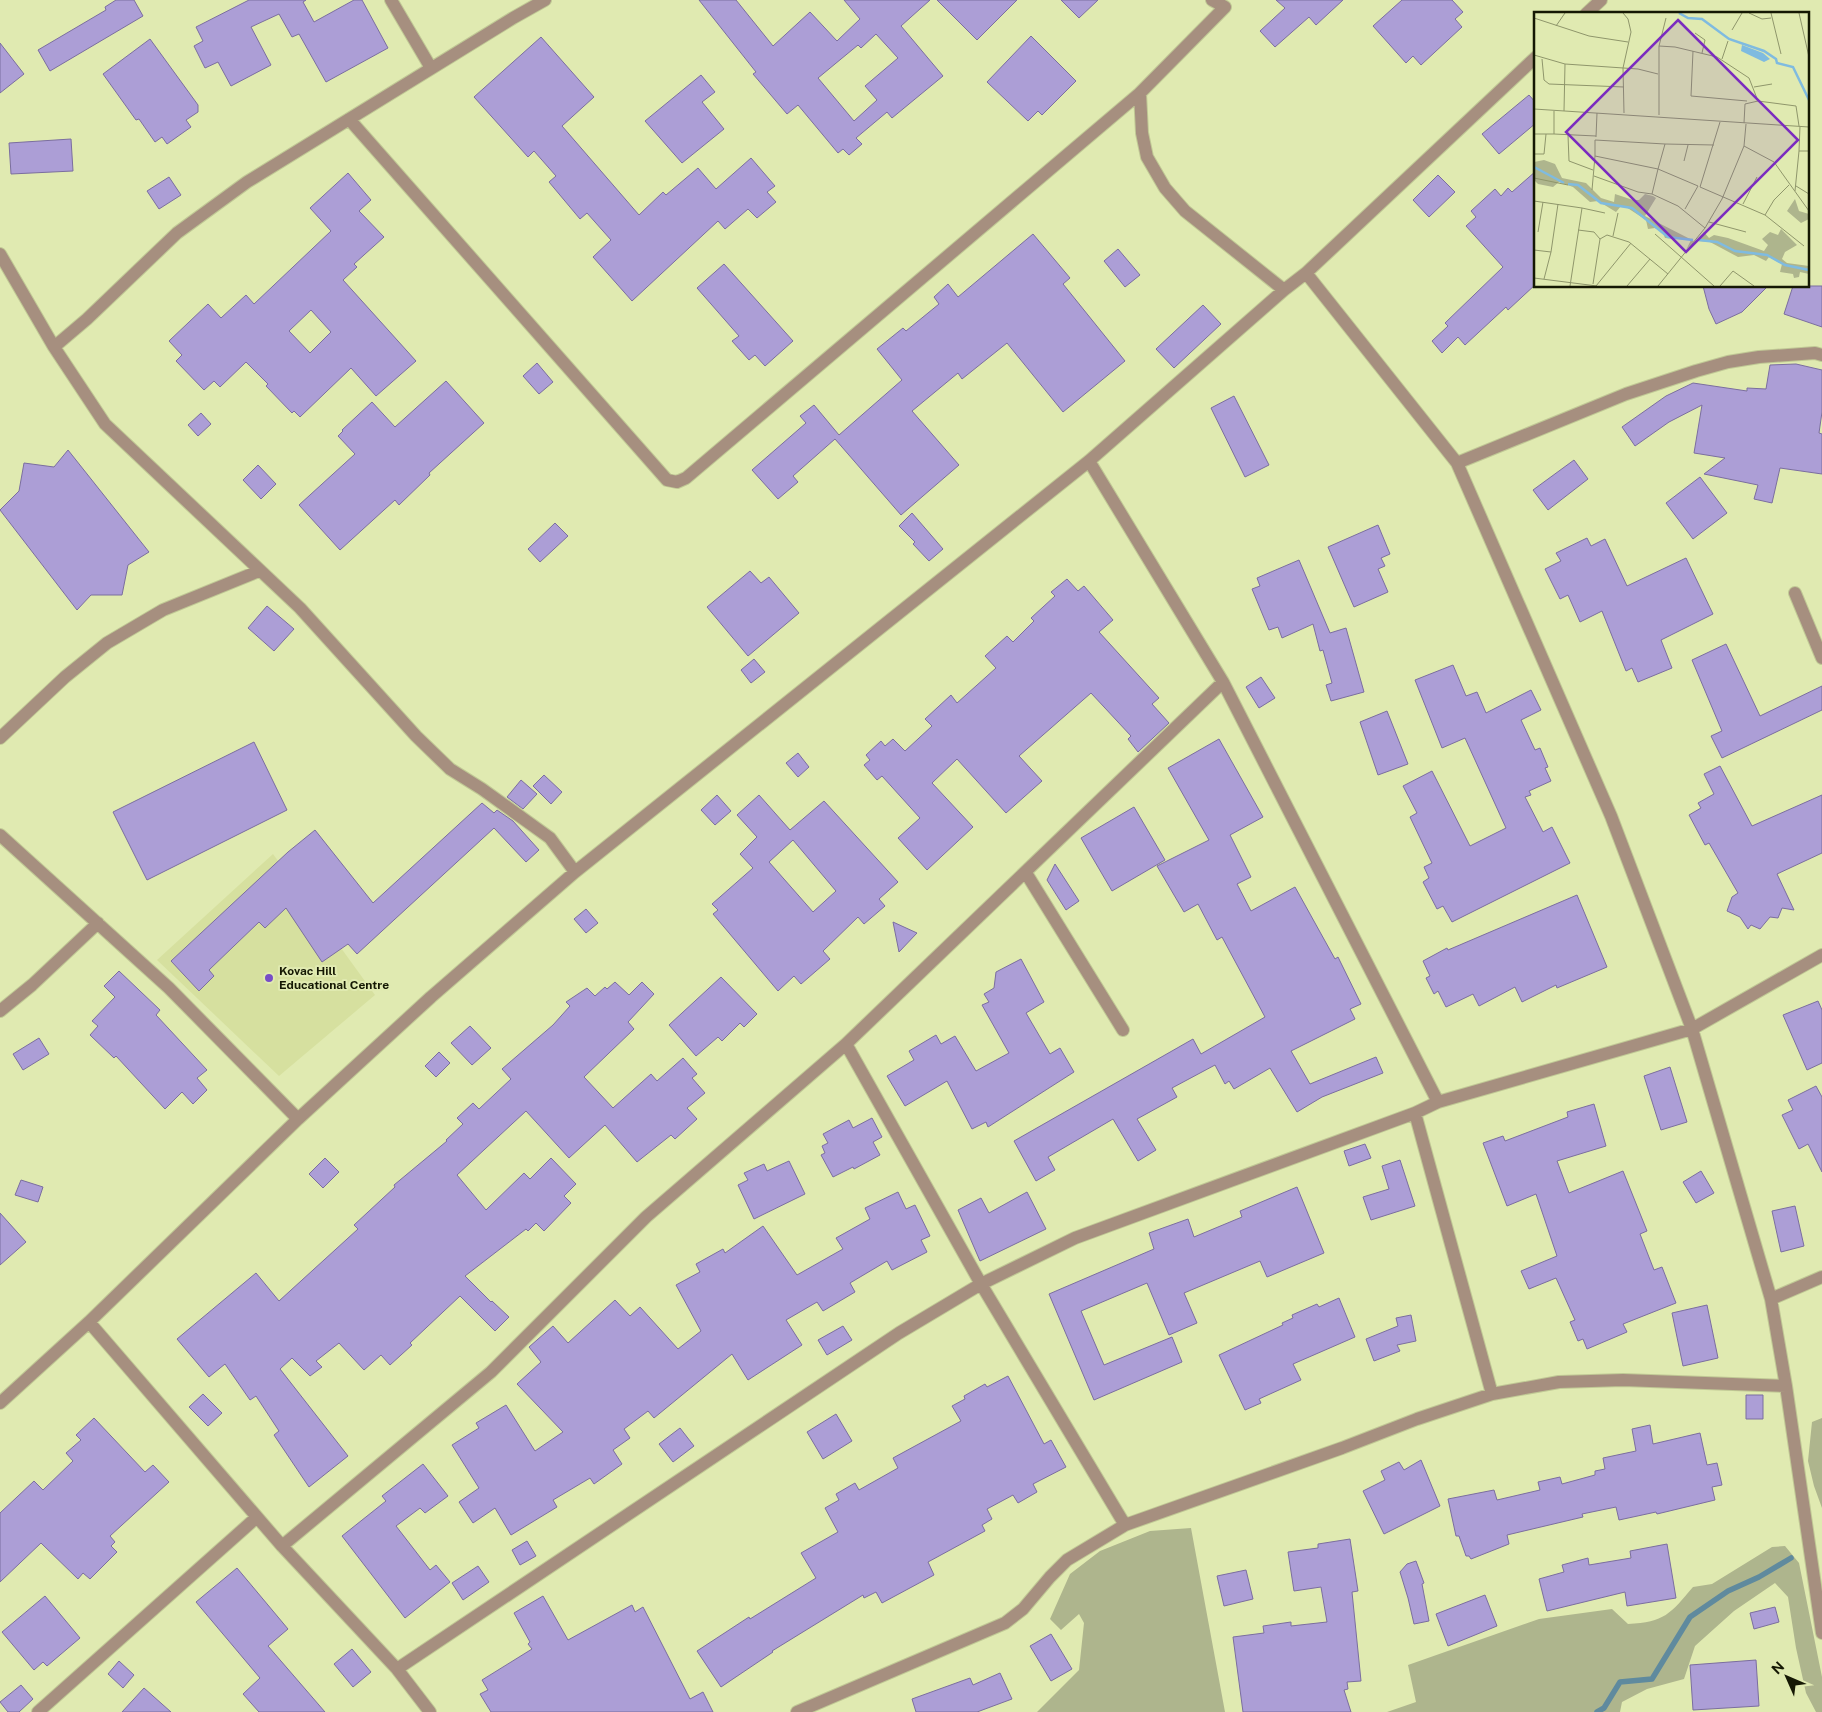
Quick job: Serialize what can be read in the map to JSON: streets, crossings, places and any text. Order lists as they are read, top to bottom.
{
  "places": ["Kovac Hill Educational Centre"],
  "north": "top left"
}
